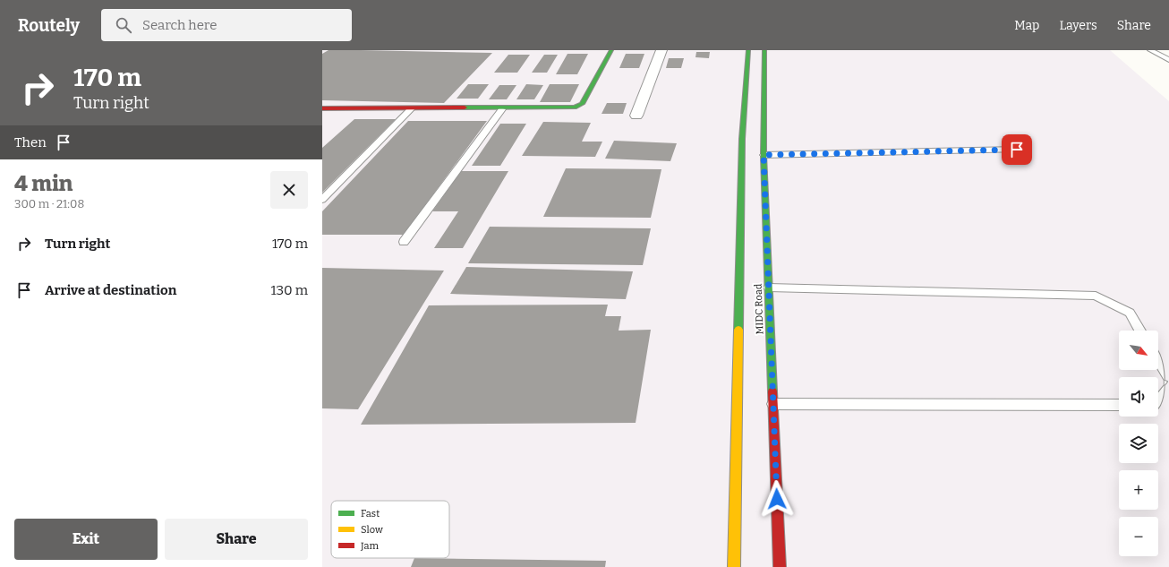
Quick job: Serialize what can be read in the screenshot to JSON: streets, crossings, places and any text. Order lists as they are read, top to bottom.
{
  "streets": {
    "main road": ["MIDC Road"]
  },
  "legend": ["Fast", "Slow", "Jam"],
  "north": "bottom right",
  "page": {
    "header": "Routely",
    "search": "Search here",
    "nav": ["Map", "Layers", "Share"],
    "turn": ["170 m", "Turn right"],
    "then": "Then",
    "heading": ["4 min", "300 m · 21:08"],
    "list": [
      {
        "name": "Turn right",
        "value": "170 m"
      },
      {
        "name": "Arrive at destination",
        "value": "130 m"
      }
    ],
    "map_buttons": ["+", "−"],
    "buttons": ["Exit", "Share"]
  }
}
